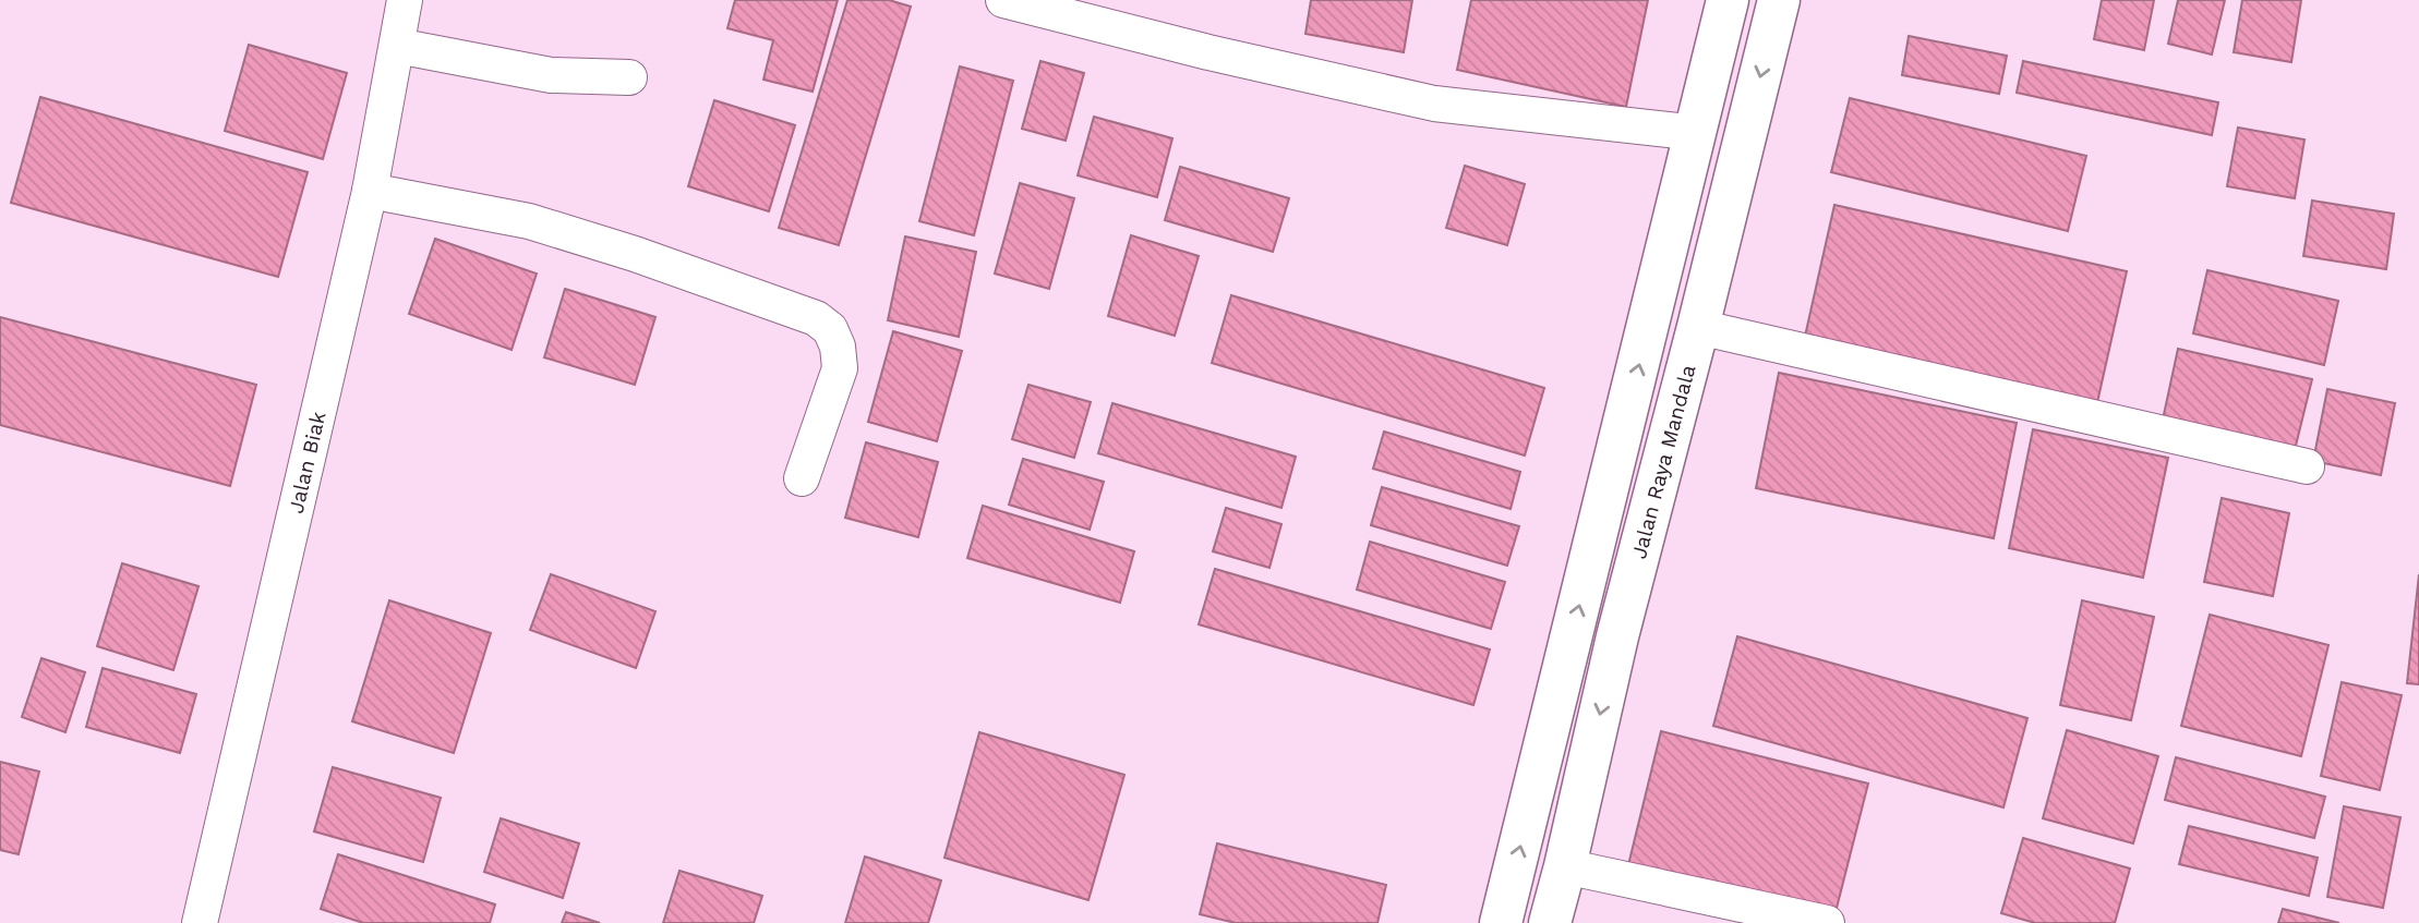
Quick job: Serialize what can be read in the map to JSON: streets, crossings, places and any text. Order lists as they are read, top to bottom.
{
  "streets": {
    "highway": ["Jalan Raya Mandala"],
    "street": ["Jalan Biak"]
  }
}
